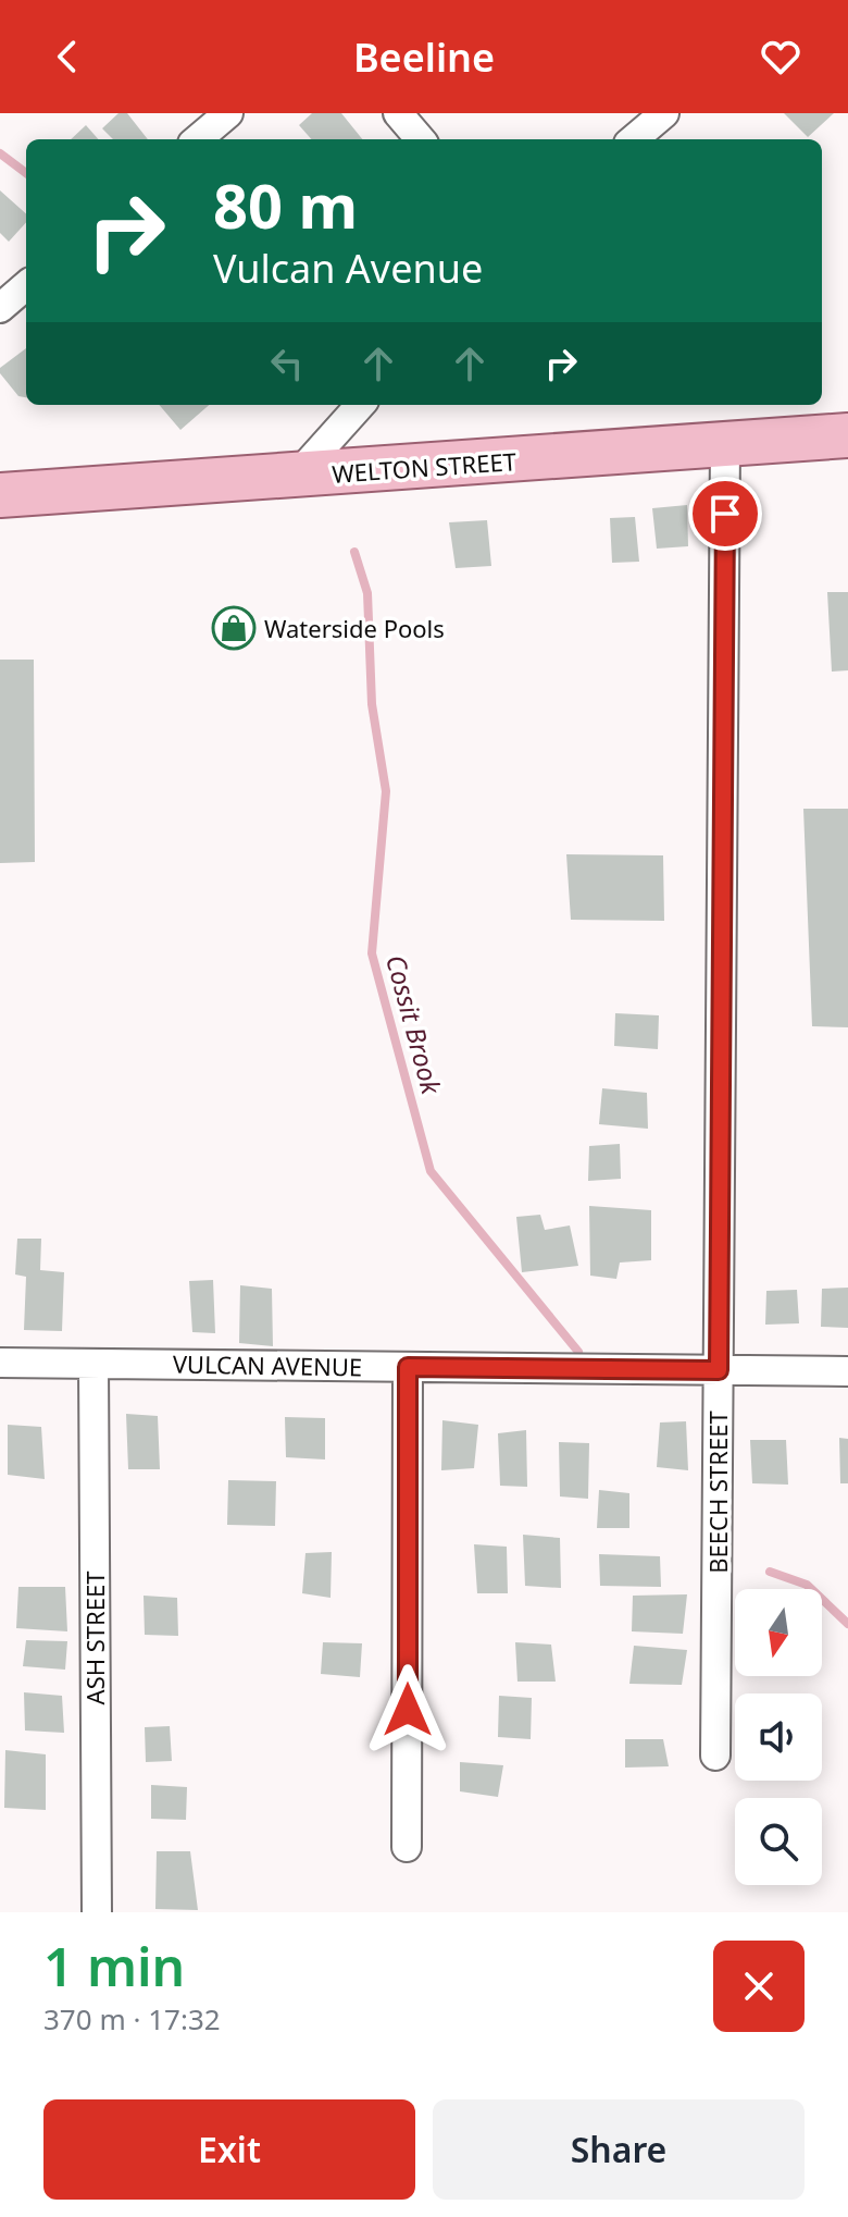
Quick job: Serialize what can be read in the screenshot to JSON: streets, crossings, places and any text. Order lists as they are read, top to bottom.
{
  "streets": {
    "main road": ["WELTON STREET"],
    "street": ["VULCAN AVENUE", "BEECH STREET", "ASH STREET"]
  },
  "crossings": [
    ["WELTON STREET", "BEECH STREET"],
    ["VULCAN AVENUE", "BEECH STREET"],
    ["VULCAN AVENUE", "ASH STREET"]
  ],
  "water": ["Cossit Brook"],
  "places": {
    "shop": ["Waterside Pools"]
  },
  "north": "bottom",
  "page": {
    "header": "Beeline",
    "turn": ["80 m", "Vulcan Avenue"],
    "heading": ["1 min", "370 m · 17:32"],
    "buttons": ["Exit", "Share"]
  }
}
